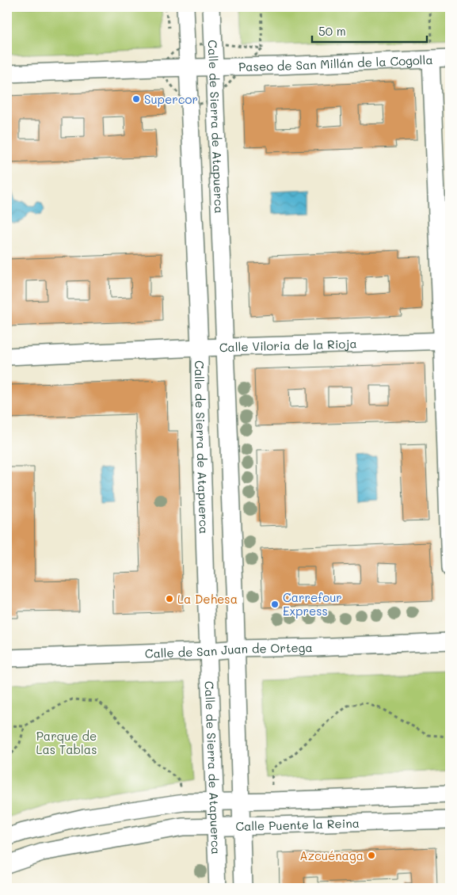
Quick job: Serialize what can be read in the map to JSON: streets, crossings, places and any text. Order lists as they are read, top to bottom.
{
  "streets": {
    "street": [
      "Paseo de San Millán de la Cogolla",
      "Calle de Sierra de Atapuerca",
      "Calle Viloria de la Rioja",
      "Calle de San Juan de Ortega",
      "Calle Puente la Reina"
    ]
  },
  "crossings": [
    ["Paseo de San Millán de la Cogolla", "Calle de Sierra de Atapuerca"],
    ["Calle de Sierra de Atapuerca", "Calle Viloria de la Rioja"],
    ["Calle de Sierra de Atapuerca", "Calle de San Juan de Ortega"],
    ["Calle de Sierra de Atapuerca", "Calle Puente la Reina"]
  ],
  "parks": ["Parque de Las Tablas"],
  "places": [
    "Supercor",
    "La Dehesa",
    "Carrefour Express",
    "Azcuénaga"
  ],
  "scale_bar": "50 m"
}
